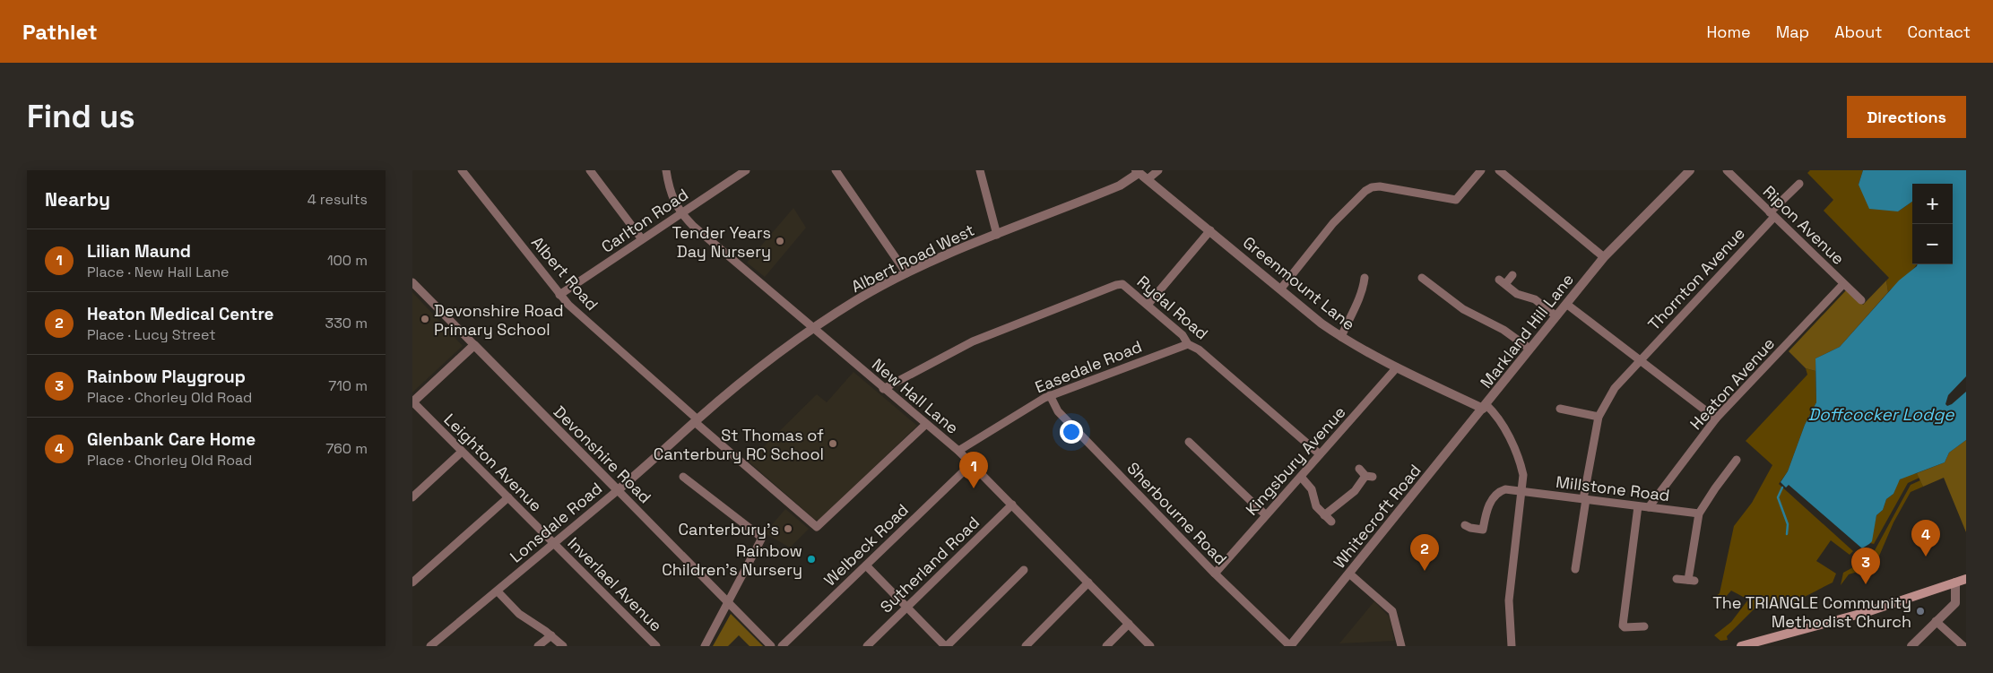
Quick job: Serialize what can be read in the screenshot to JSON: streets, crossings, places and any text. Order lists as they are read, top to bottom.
{
  "streets": {
    "street": [
      "Carlton Road",
      "Ripon Avenue",
      "Albert Road West",
      "Albert Road",
      "Thornton Avenue",
      "Greenmount Lane",
      "Rydal Road",
      "Markland Hill Lane",
      "Easedale Road",
      "Heaton Avenue",
      "New Hall Lane",
      "Devonshire Road",
      "Kingsbury Avenue",
      "Leighton Avenue",
      "Millstone Road",
      "Sherbourne Road",
      "Whitecroft Road",
      "Lonsdale Road",
      "Welbeck Road",
      "Sutherland Road",
      "Inverlael Avenue"
    ]
  },
  "crossings": [
    ["Carlton Road", "Albert Road"],
    ["Carlton Road", "New Hall Lane"],
    ["Ripon Avenue", "Thornton Avenue"],
    ["Ripon Avenue", "Heaton Avenue"],
    ["Albert Road West", "Albert Road"],
    ["Albert Road West", "Greenmount Lane"],
    ["Albert Road West", "New Hall Lane"],
    ["Albert Road West", "Lonsdale Road"],
    ["Albert Road", "New Hall Lane"],
    ["Albert Road", "Lonsdale Road"],
    ["Thornton Avenue", "Millstone Road"],
    ["Greenmount Lane", "Markland Hill Lane"],
    ["Greenmount Lane", "Kingsbury Avenue"],
    ["Greenmount Lane", "Whitecroft Road"],
    ["Rydal Road", "Easedale Road"],
    ["Rydal Road", "New Hall Lane"],
    ["Rydal Road", "Kingsbury Avenue"],
    ["Markland Hill Lane", "Millstone Road"],
    ["Markland Hill Lane", "Whitecroft Road"],
    ["Easedale Road", "New Hall Lane"],
    ["Easedale Road", "Sherbourne Road"],
    ["Heaton Avenue", "Millstone Road"],
    ["New Hall Lane", "Welbeck Road"],
    ["New Hall Lane", "Sutherland Road"],
    ["Devonshire Road", "Lonsdale Road"],
    ["Kingsbury Avenue", "Sherbourne Road"],
    ["Leighton Avenue", "Lonsdale Road"],
    ["Leighton Avenue", "Inverlael Avenue"],
    ["Sherbourne Road", "Whitecroft Road"],
    ["Lonsdale Road", "Inverlael Avenue"]
  ],
  "water": ["Doffcocker Lodge"],
  "places": [
    "Tender Years Day Nursery",
    "Devonshire Road Primary School",
    "St Thomas of Canterbury RC School",
    "Canterbury's",
    "Rainbow Children's Nursery",
    "The TRIANGLE Community Methodist Church"
  ],
  "page": {
    "header": "Pathlet",
    "nav": [
      "Home",
      "Map",
      "About",
      "Contact"
    ],
    "buttons": "Directions",
    "title": "Find us",
    "heading": ["Nearby", "4 results"],
    "map_buttons": ["+", "−"],
    "list": [
      {
        "mark": "1",
        "name": "Lilian Maund",
        "note": "Place · New Hall Lane",
        "value": "100 m"
      },
      {
        "mark": "2",
        "name": "Heaton Medical Centre",
        "note": "Place · Lucy Street",
        "value": "330 m"
      },
      {
        "mark": "3",
        "name": "Rainbow Playgroup",
        "note": "Place · Chorley Old Road",
        "value": "710 m"
      },
      {
        "mark": "4",
        "name": "Glenbank Care Home",
        "note": "Place · Chorley Old Road",
        "value": "760 m"
      }
    ],
    "pins": [
      "1",
      "4",
      "2",
      "3"
    ]
  }
}
